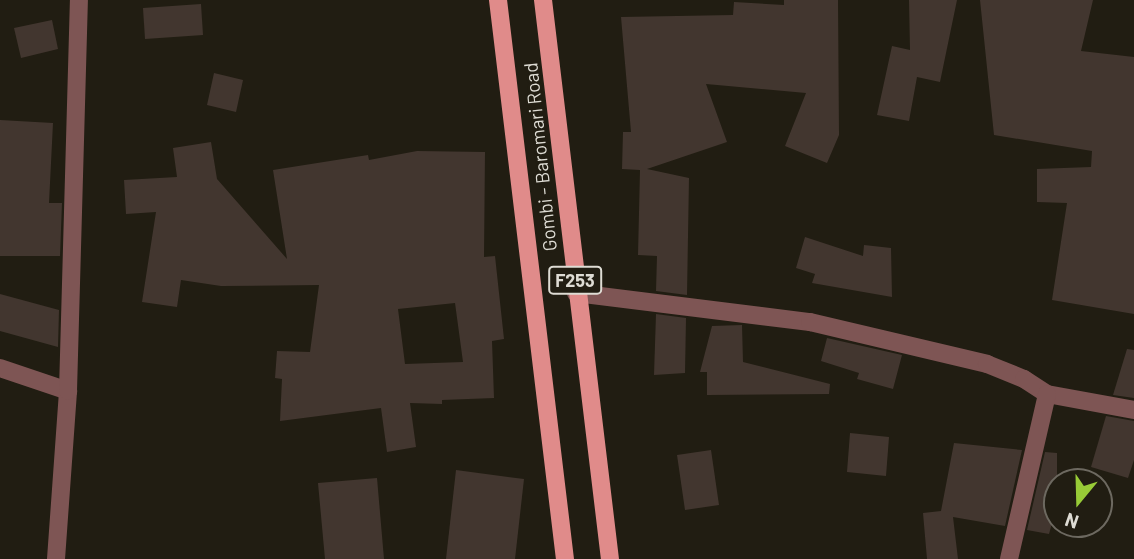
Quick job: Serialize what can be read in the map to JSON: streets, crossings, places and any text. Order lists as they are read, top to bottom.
{
  "streets": {
    "main road": ["Gombi - Baromari Road", "F253"]
  },
  "north": "bottom"
}
